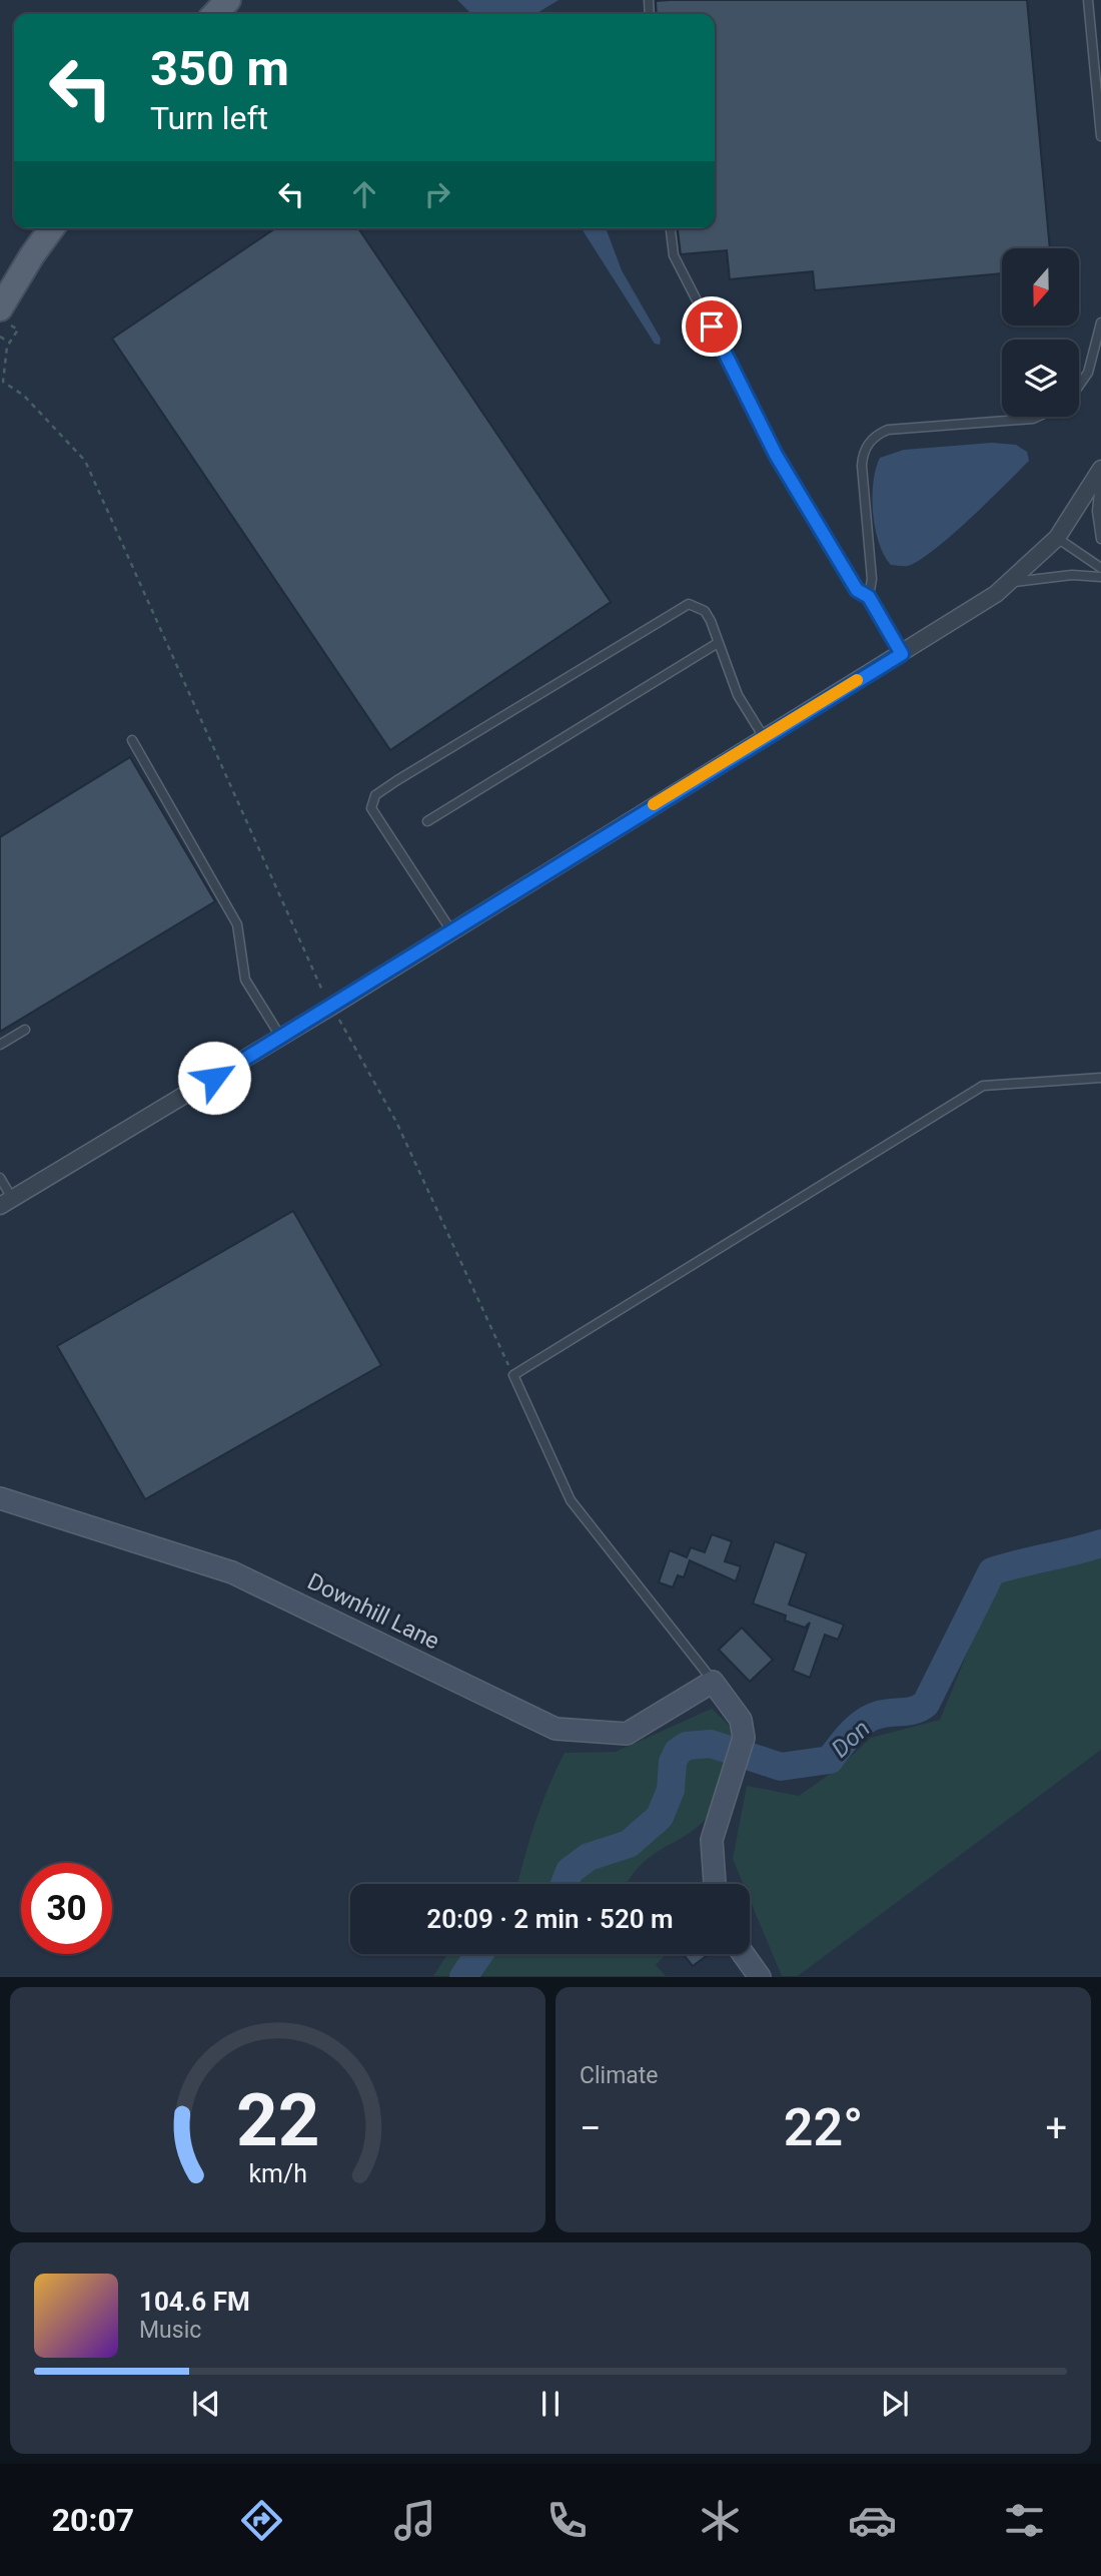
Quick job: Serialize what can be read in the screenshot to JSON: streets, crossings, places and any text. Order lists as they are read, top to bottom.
{
  "streets": {
    "street": ["Downhill Lane"]
  },
  "water": ["Don"],
  "north": "bottom",
  "page": {
    "turn": ["350 m", "Turn left"],
    "limit": "30",
    "trip": "20:09 · 2 min · 520 m",
    "tile": "Climate",
    "heat": ["−", "22°", "+"],
    "song": ["104.6 FM", "Music"],
    "tabs": "20:07",
    "gauge": ["22", "km/h"]
  }
}
